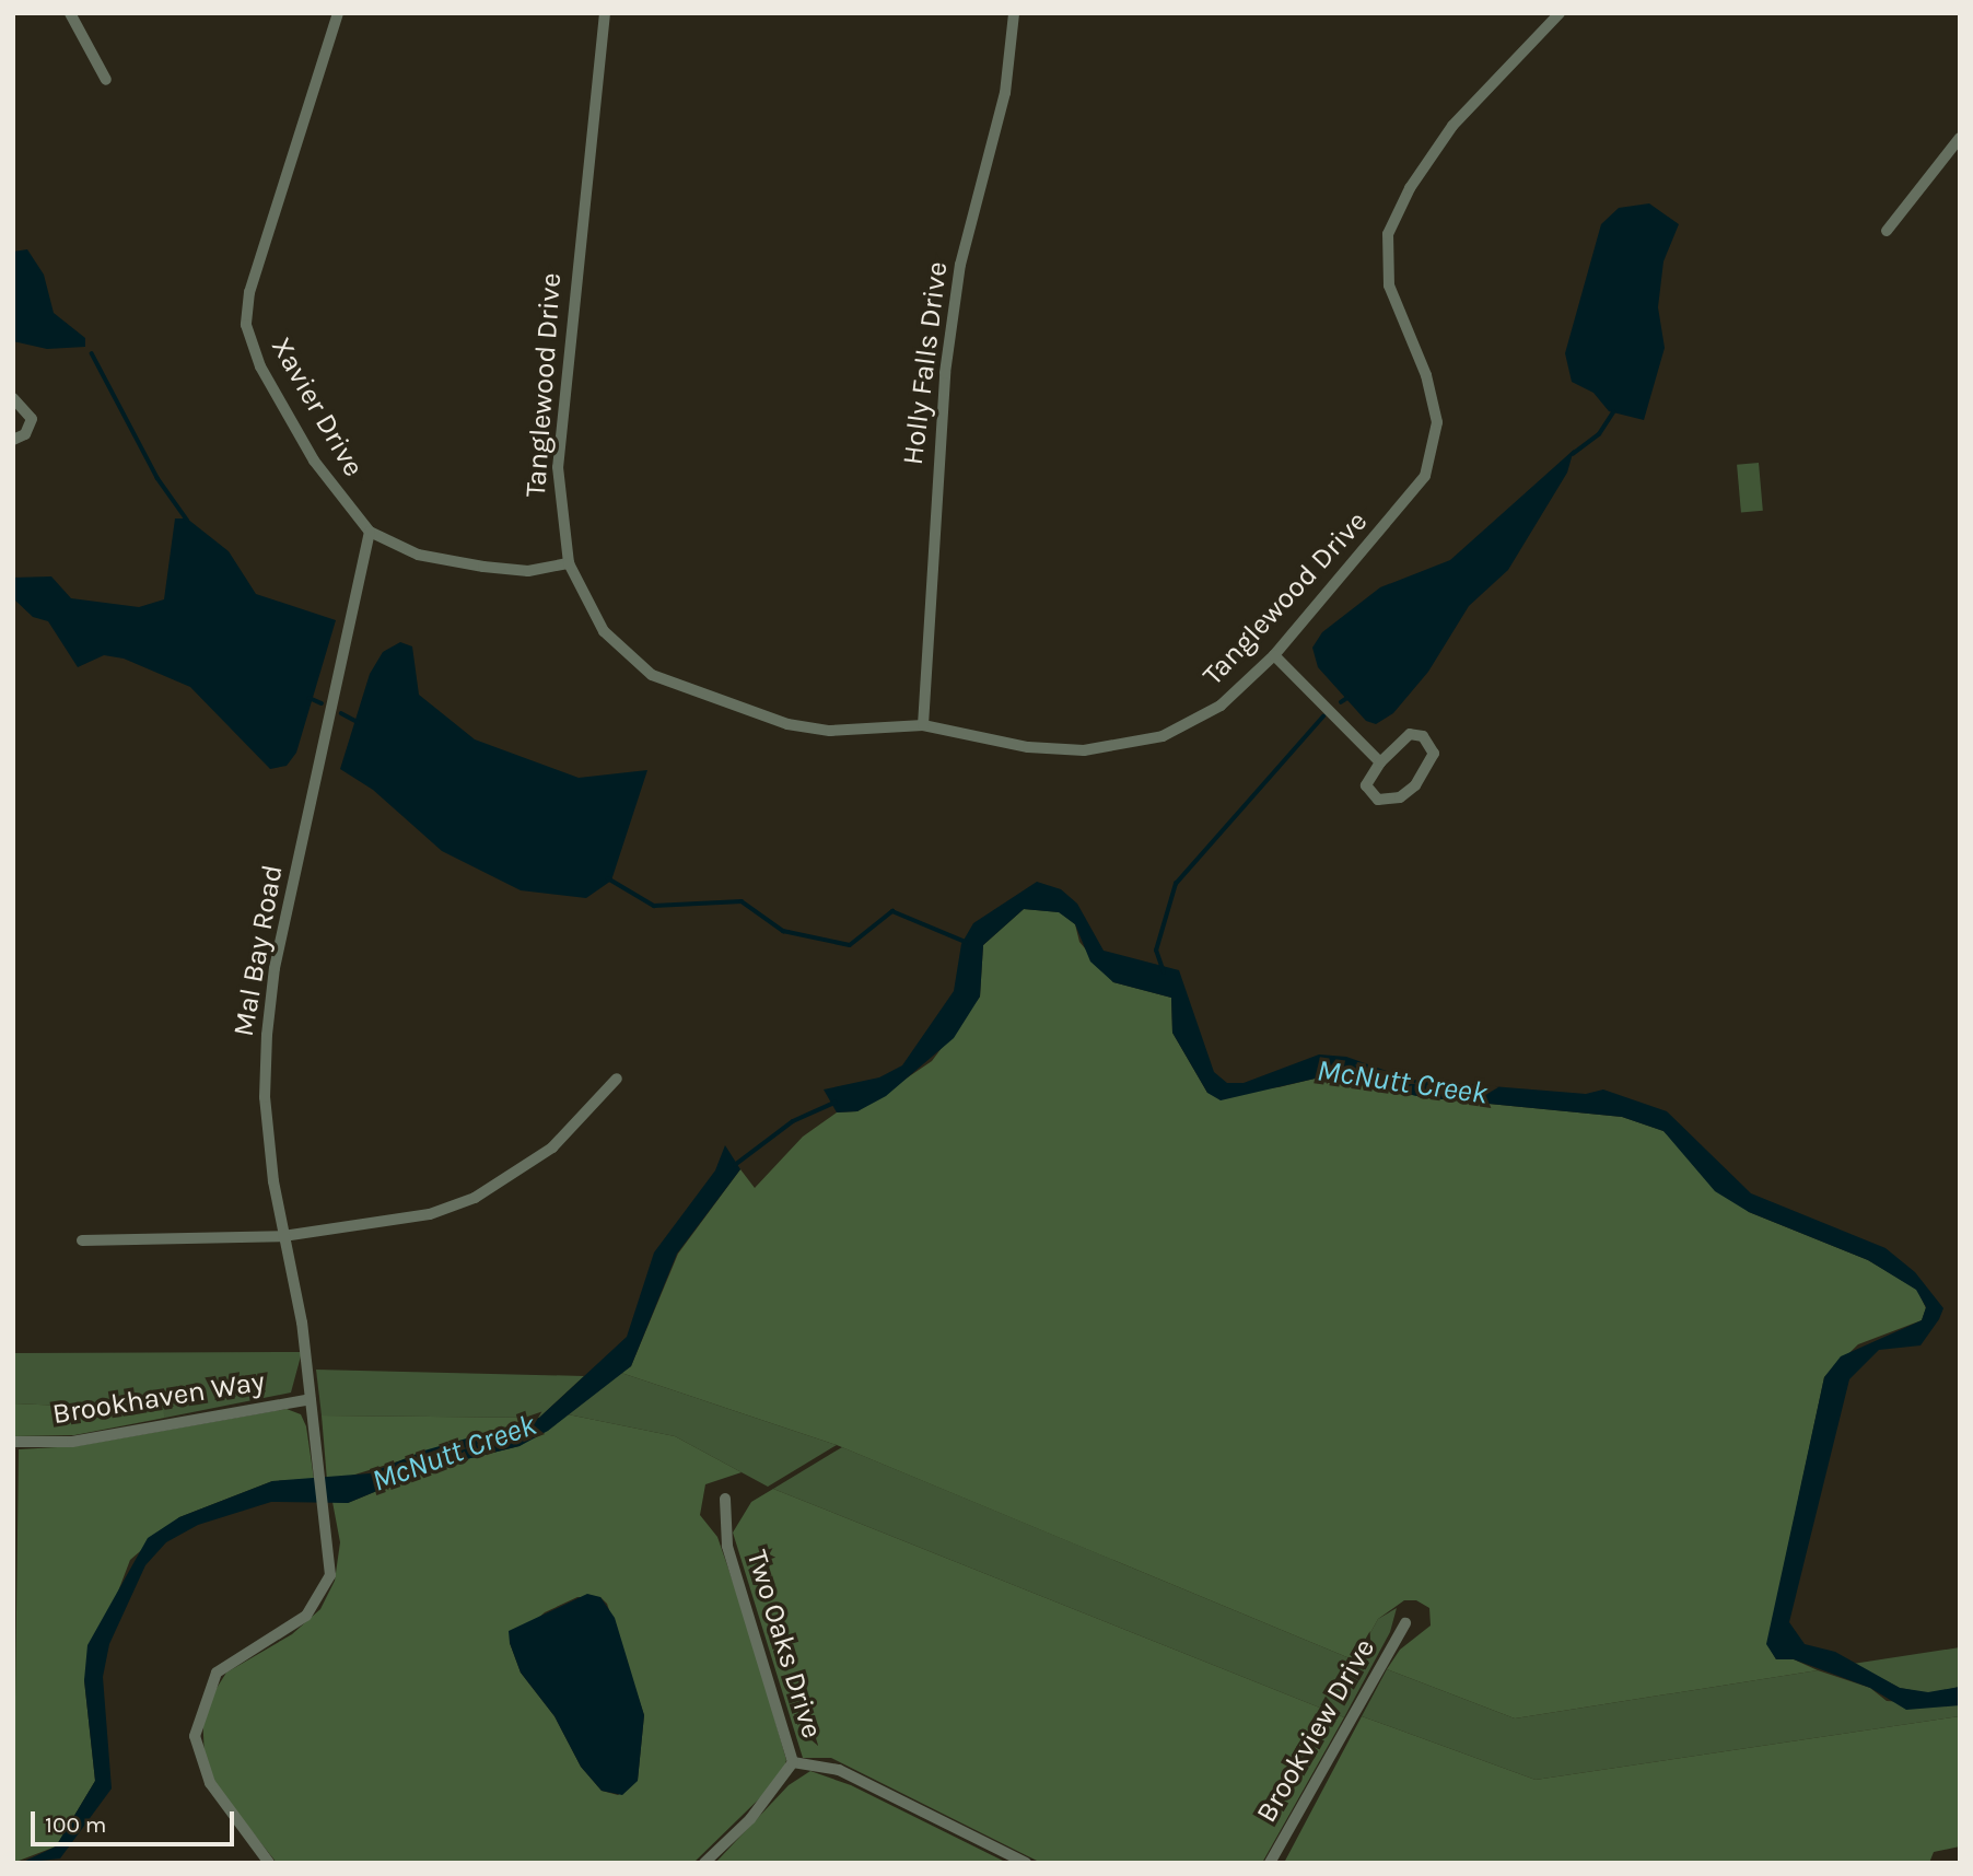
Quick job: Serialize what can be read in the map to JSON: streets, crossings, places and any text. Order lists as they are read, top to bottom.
{
  "streets": {
    "street": [
      "Holly Falls Drive",
      "Tanglewood Drive",
      "Xavier Drive",
      "Mal Bay Road",
      "Brookhaven Way",
      "Two Oaks Drive",
      "Brookview Drive"
    ]
  },
  "crossings": [
    ["Holly Falls Drive", "Tanglewood Drive"],
    ["Tanglewood Drive", "Xavier Drive"],
    ["Xavier Drive", "Mal Bay Road"],
    ["Mal Bay Road", "Brookhaven Way"]
  ],
  "water": ["McNutt Creek"],
  "scale_bar": "100 m"
}
